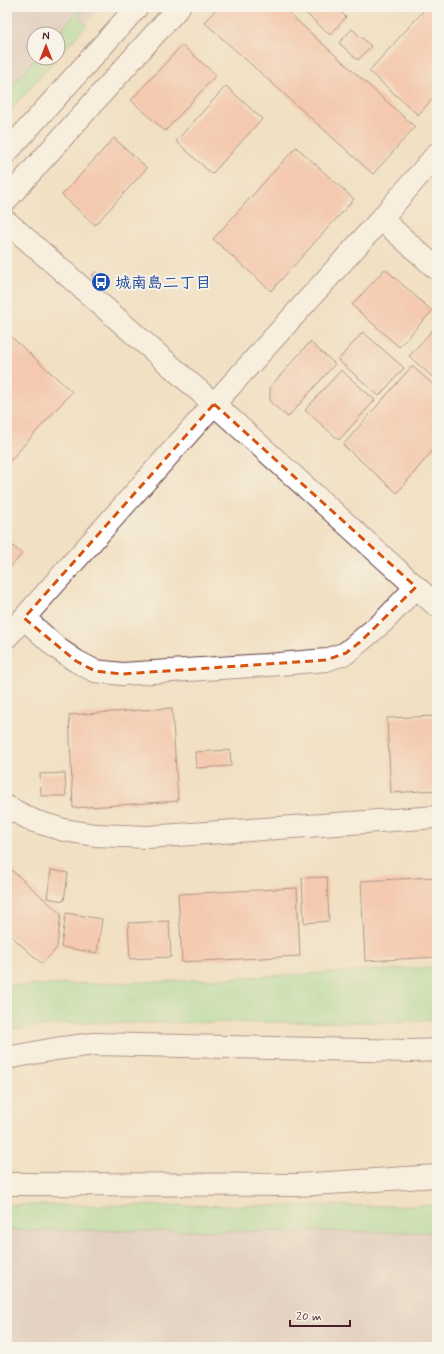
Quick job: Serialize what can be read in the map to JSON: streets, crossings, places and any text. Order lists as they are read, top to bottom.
{
  "places": {
    "bus stop": ["城南島二丁目"]
  },
  "scale_bar": "20 m",
  "north": "top"
}
